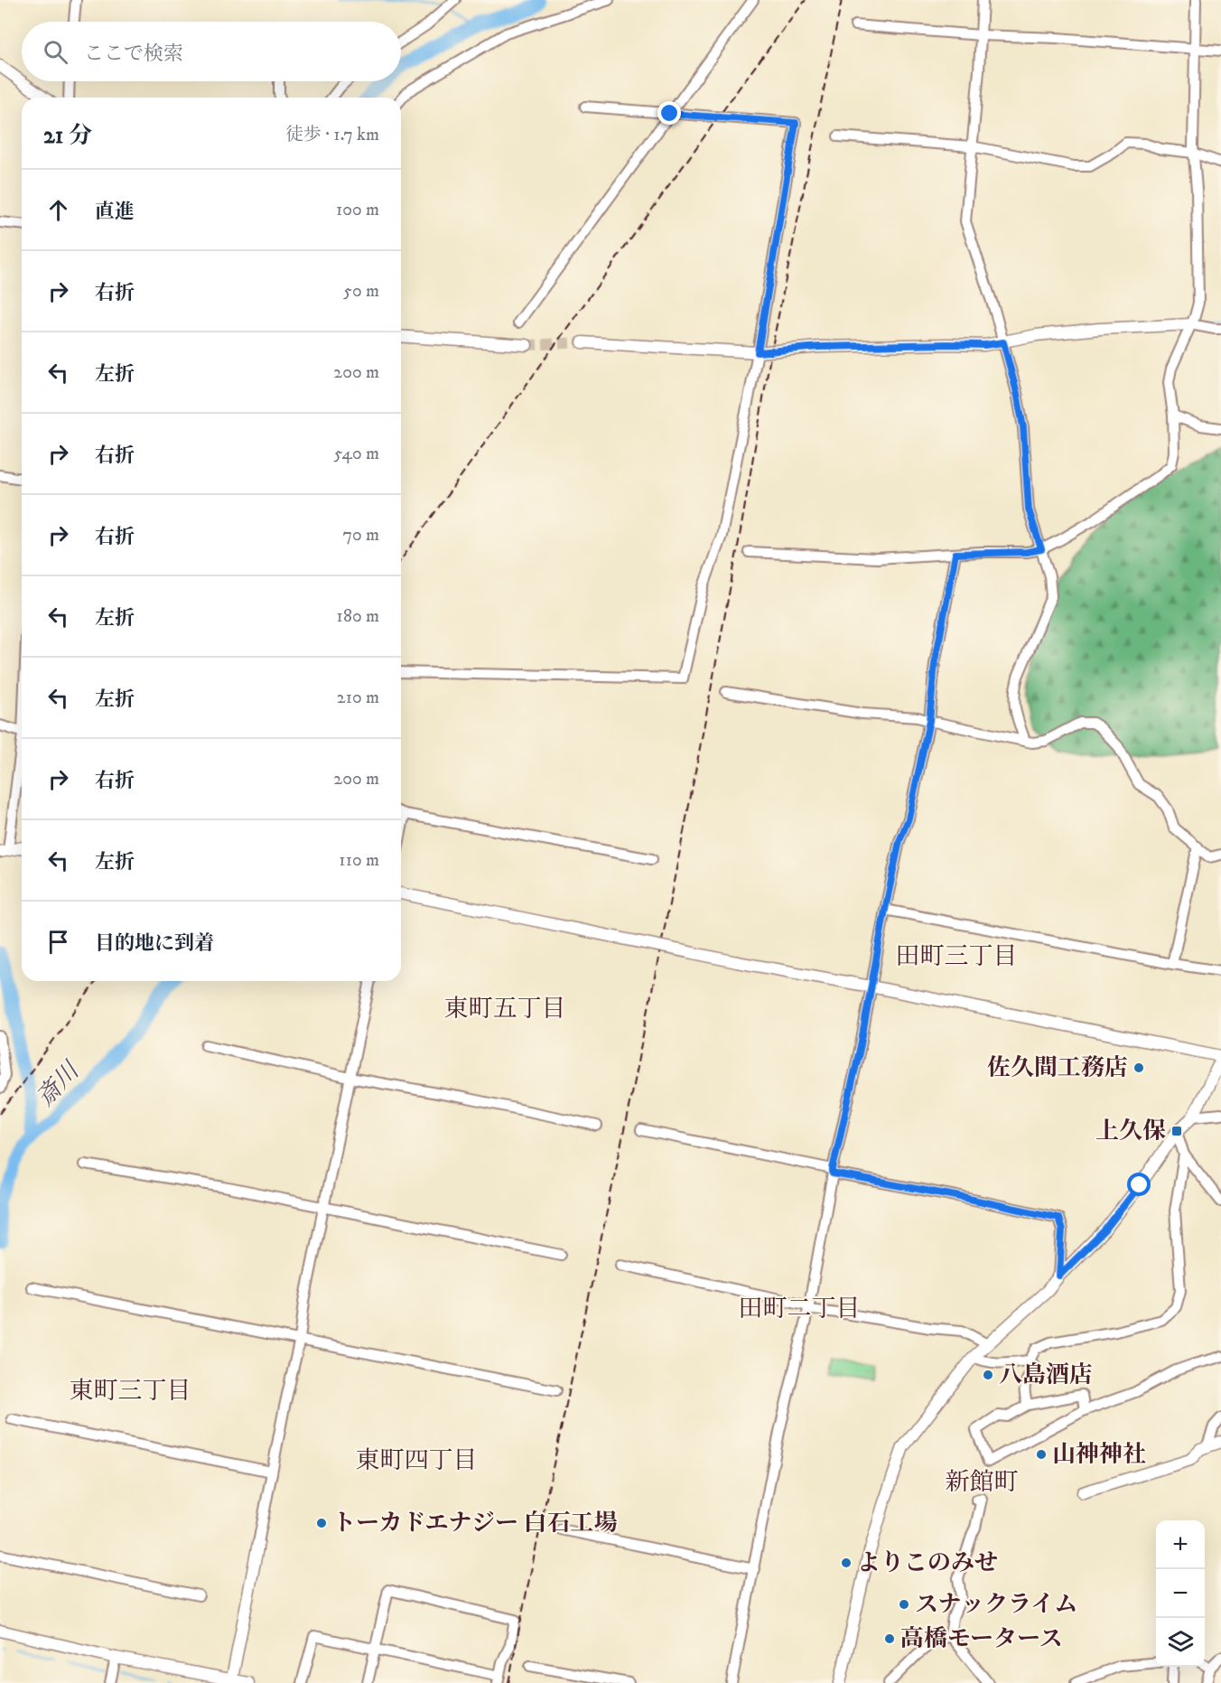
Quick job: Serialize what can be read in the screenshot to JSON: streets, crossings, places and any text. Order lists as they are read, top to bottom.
{
  "districts": [
    "田町三丁目",
    "東町五丁目",
    "田町二丁目",
    "東町三丁目",
    "東町四丁目",
    "新館町"
  ],
  "water": ["斎川"],
  "places": {
    "other": [
      "佐久間工務店",
      "八島酒店",
      "山神神社",
      "トーカドエナジー 白石工場",
      "よりこのみせ",
      "スナックライム",
      "高橋モータース"
    ],
    "transit": ["上久保"]
  },
  "page": {
    "search": "ここで検索",
    "heading": ["21 分", "徒歩 · 1.7 km"],
    "list": [
      ["直進", "100 m"],
      ["右折", "50 m"],
      ["左折", "200 m"],
      ["右折", "540 m"],
      ["右折", "70 m"],
      ["左折", "180 m"],
      ["左折", "210 m"],
      ["右折", "200 m"],
      ["左折", "110 m"],
      "目的地に到着"
    ],
    "map_buttons": ["+", "−"]
  }
}
